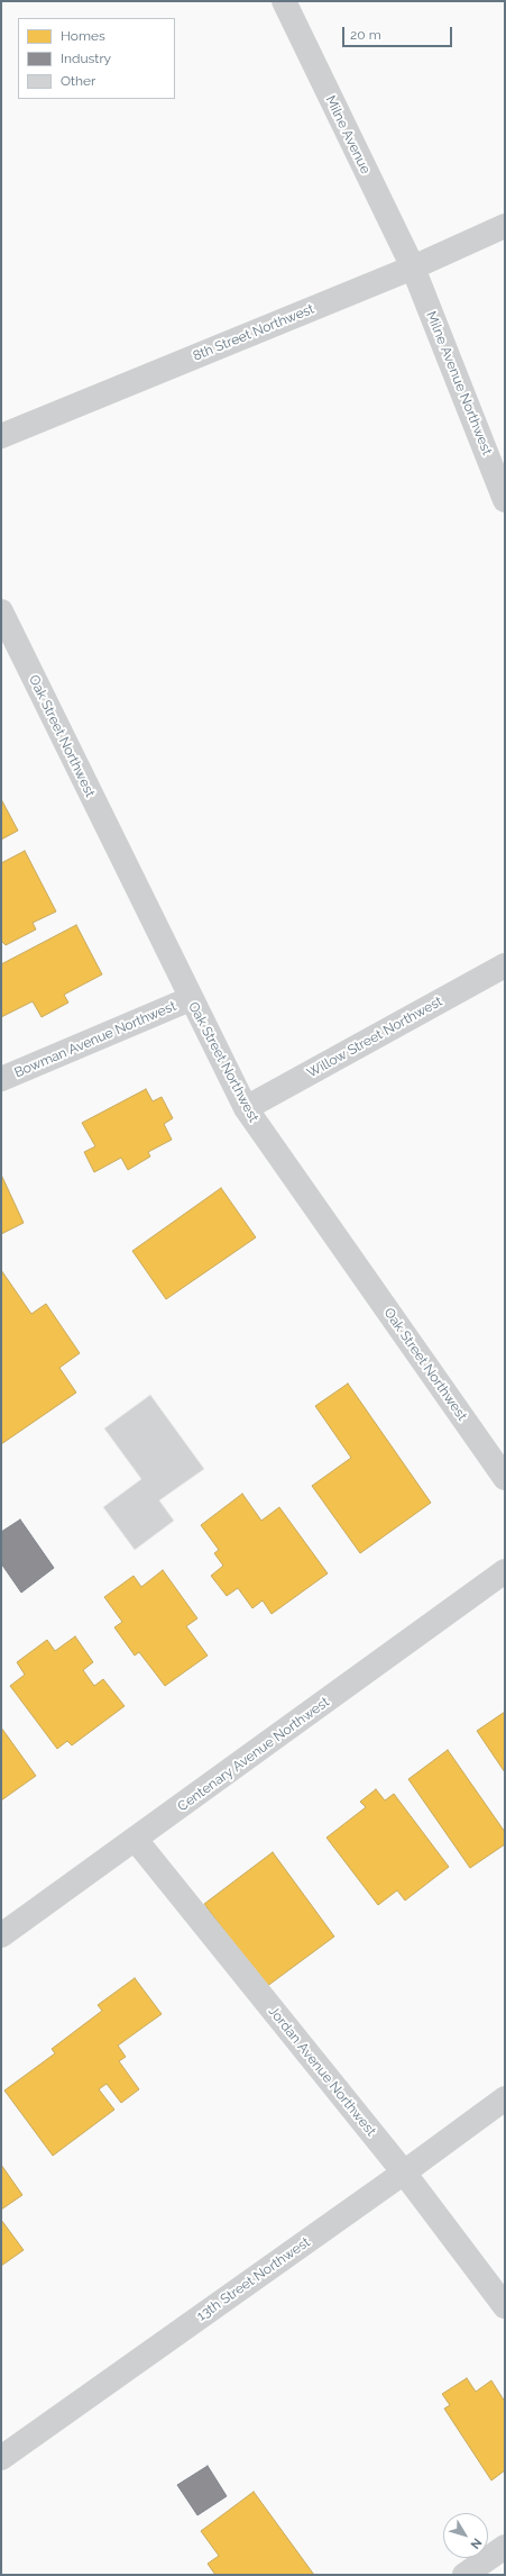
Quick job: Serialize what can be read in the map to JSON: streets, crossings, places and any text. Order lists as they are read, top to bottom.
{
  "streets": {
    "street": [
      "Milne Avenue",
      "8th Street Northwest",
      "Milne Avenue Northwest",
      "Oak Street Northwest",
      "Willow Street Northwest",
      "Bowman Avenue Northwest",
      "Centenary Avenue Northwest",
      "Jordan Avenue Northwest",
      "13th Street Northwest"
    ]
  },
  "crossings": [
    ["Milne Avenue", "8th Street Northwest"],
    ["Milne Avenue", "Milne Avenue Northwest"],
    ["8th Street Northwest", "Milne Avenue Northwest"],
    ["Oak Street Northwest", "Willow Street Northwest"],
    ["Oak Street Northwest", "Bowman Avenue Northwest"],
    ["Centenary Avenue Northwest", "Jordan Avenue Northwest"],
    ["Jordan Avenue Northwest", "13th Street Northwest"]
  ],
  "legend": ["Homes", "Industry", "Other"],
  "scale_bar": "20 m",
  "north": "bottom right"
}
